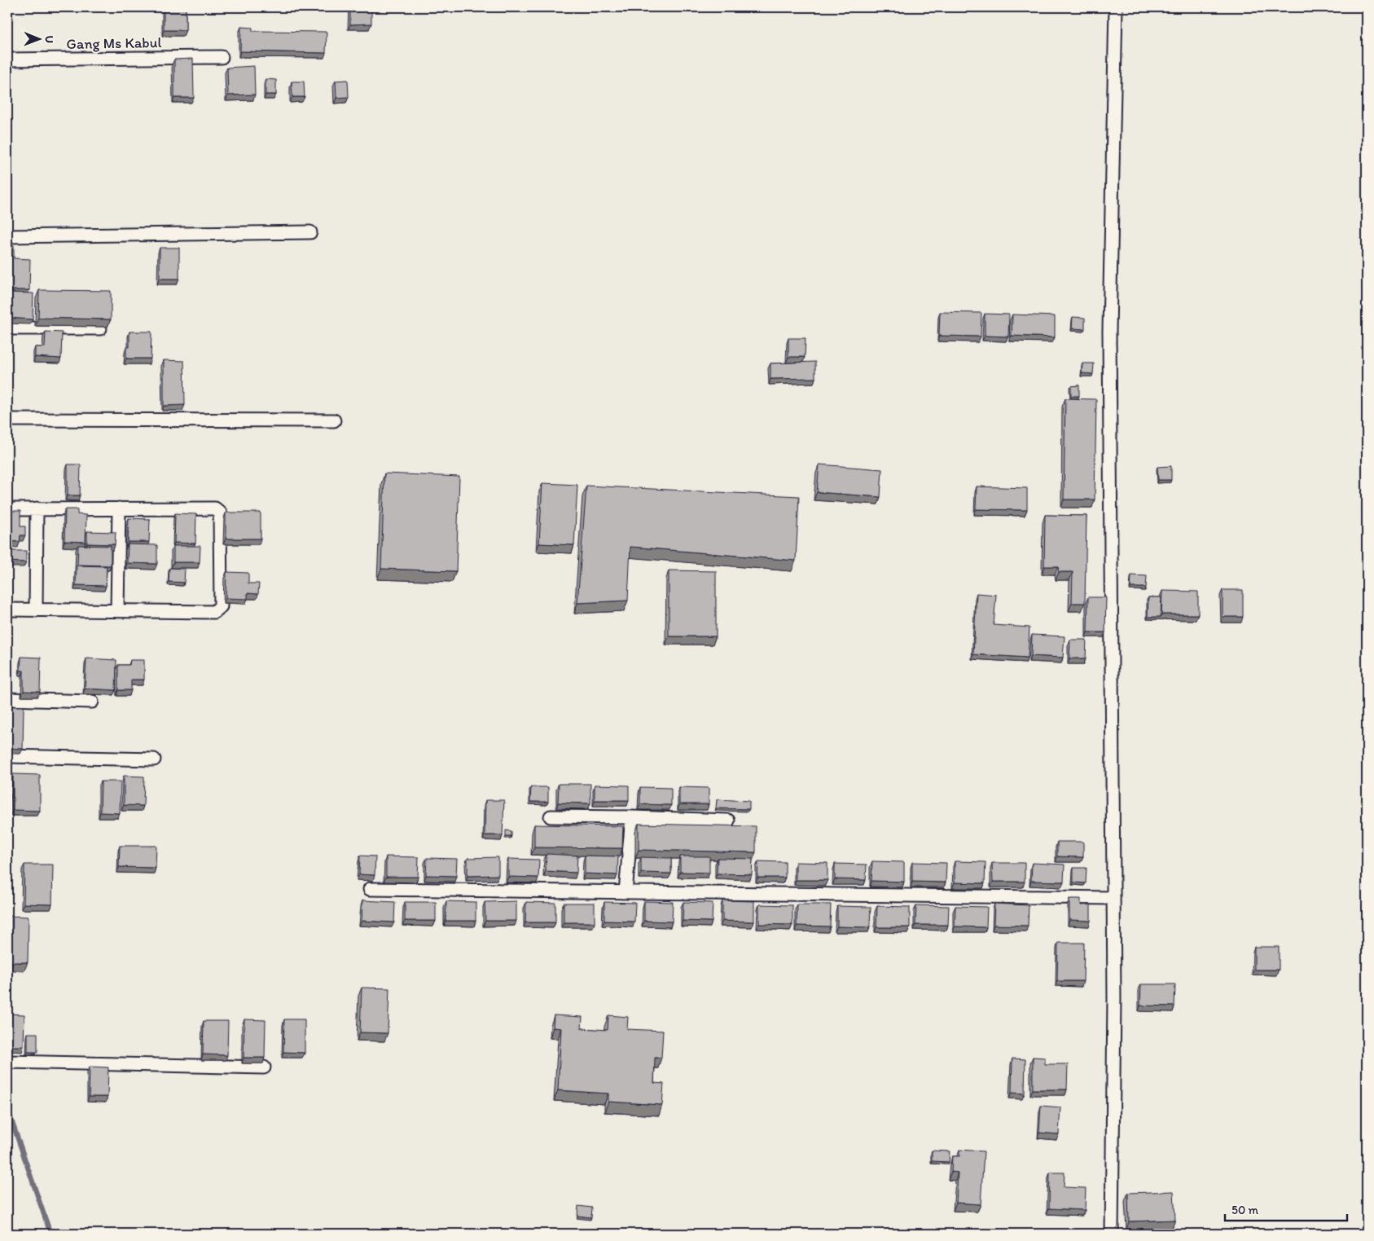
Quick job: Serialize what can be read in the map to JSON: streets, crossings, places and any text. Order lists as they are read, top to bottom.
{
  "streets": {
    "street": ["Gang Ms Kabul"]
  },
  "scale_bar": "50 m",
  "north": "right"
}
